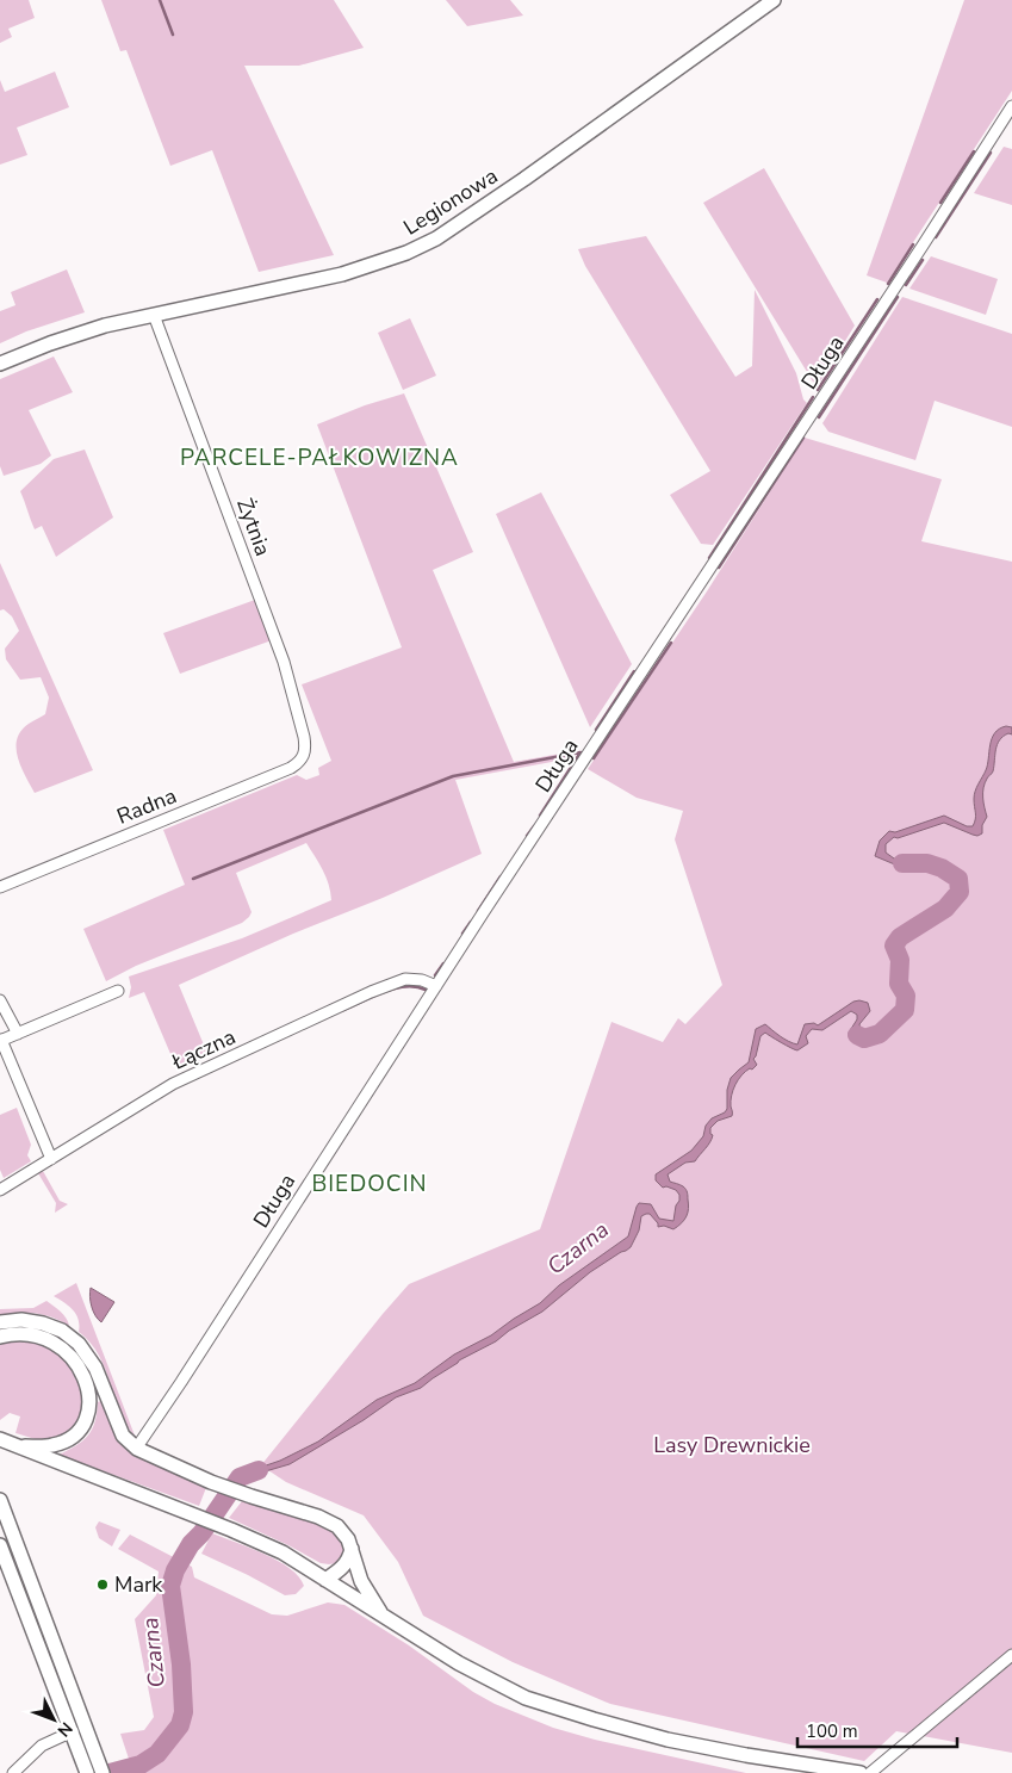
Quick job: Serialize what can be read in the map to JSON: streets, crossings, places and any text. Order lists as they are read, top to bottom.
{
  "streets": {
    "main road": ["Legionowa"],
    "street": [
      "Długa",
      "Żytnia",
      "Radna",
      "Łączna"
    ]
  },
  "crossings": [
    ["Legionowa", "Żytnia"],
    ["Długa", "Łączna"],
    ["Żytnia", "Radna"]
  ],
  "districts": ["PARCELE-PAŁKOWIZNA", "BIEDOCIN"],
  "water": ["Czarna"],
  "parks": ["Lasy Drewnickie"],
  "places": ["Mark"],
  "scale_bar": "100 m",
  "north": "bottom right"
}
